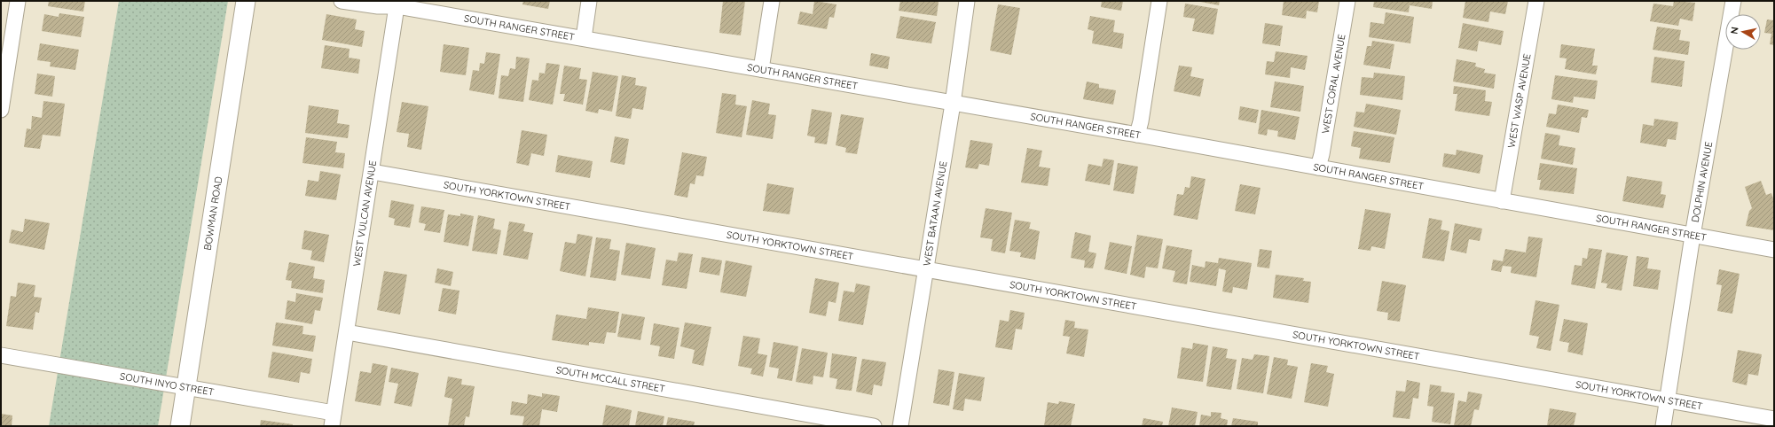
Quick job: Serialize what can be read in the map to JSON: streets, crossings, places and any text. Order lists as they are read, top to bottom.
{
  "streets": {
    "main road": ["BOWMAN ROAD"],
    "street": [
      "SOUTH RANGER STREET",
      "WEST CORAL AVENUE",
      "WEST WASP AVENUE",
      "DOLPHIN AVENUE",
      "SOUTH YORKTOWN STREET",
      "WEST VULCAN AVENUE",
      "WEST BATAAN AVENUE",
      "SOUTH MCCALL STREET",
      "SOUTH INYO STREET"
    ]
  },
  "crossings": [
    ["SOUTH RANGER STREET", "WEST CORAL AVENUE"],
    ["SOUTH RANGER STREET", "WEST WASP AVENUE"],
    ["SOUTH RANGER STREET", "DOLPHIN AVENUE"],
    ["SOUTH RANGER STREET", "WEST VULCAN AVENUE"],
    ["SOUTH RANGER STREET", "WEST BATAAN AVENUE"],
    ["DOLPHIN AVENUE", "SOUTH YORKTOWN STREET"],
    ["SOUTH YORKTOWN STREET", "WEST VULCAN AVENUE"],
    ["SOUTH YORKTOWN STREET", "WEST BATAAN AVENUE"],
    ["BOWMAN ROAD", "SOUTH INYO STREET"],
    ["WEST VULCAN AVENUE", "SOUTH MCCALL STREET"],
    ["WEST VULCAN AVENUE", "SOUTH INYO STREET"]
  ],
  "north": "left"
}
